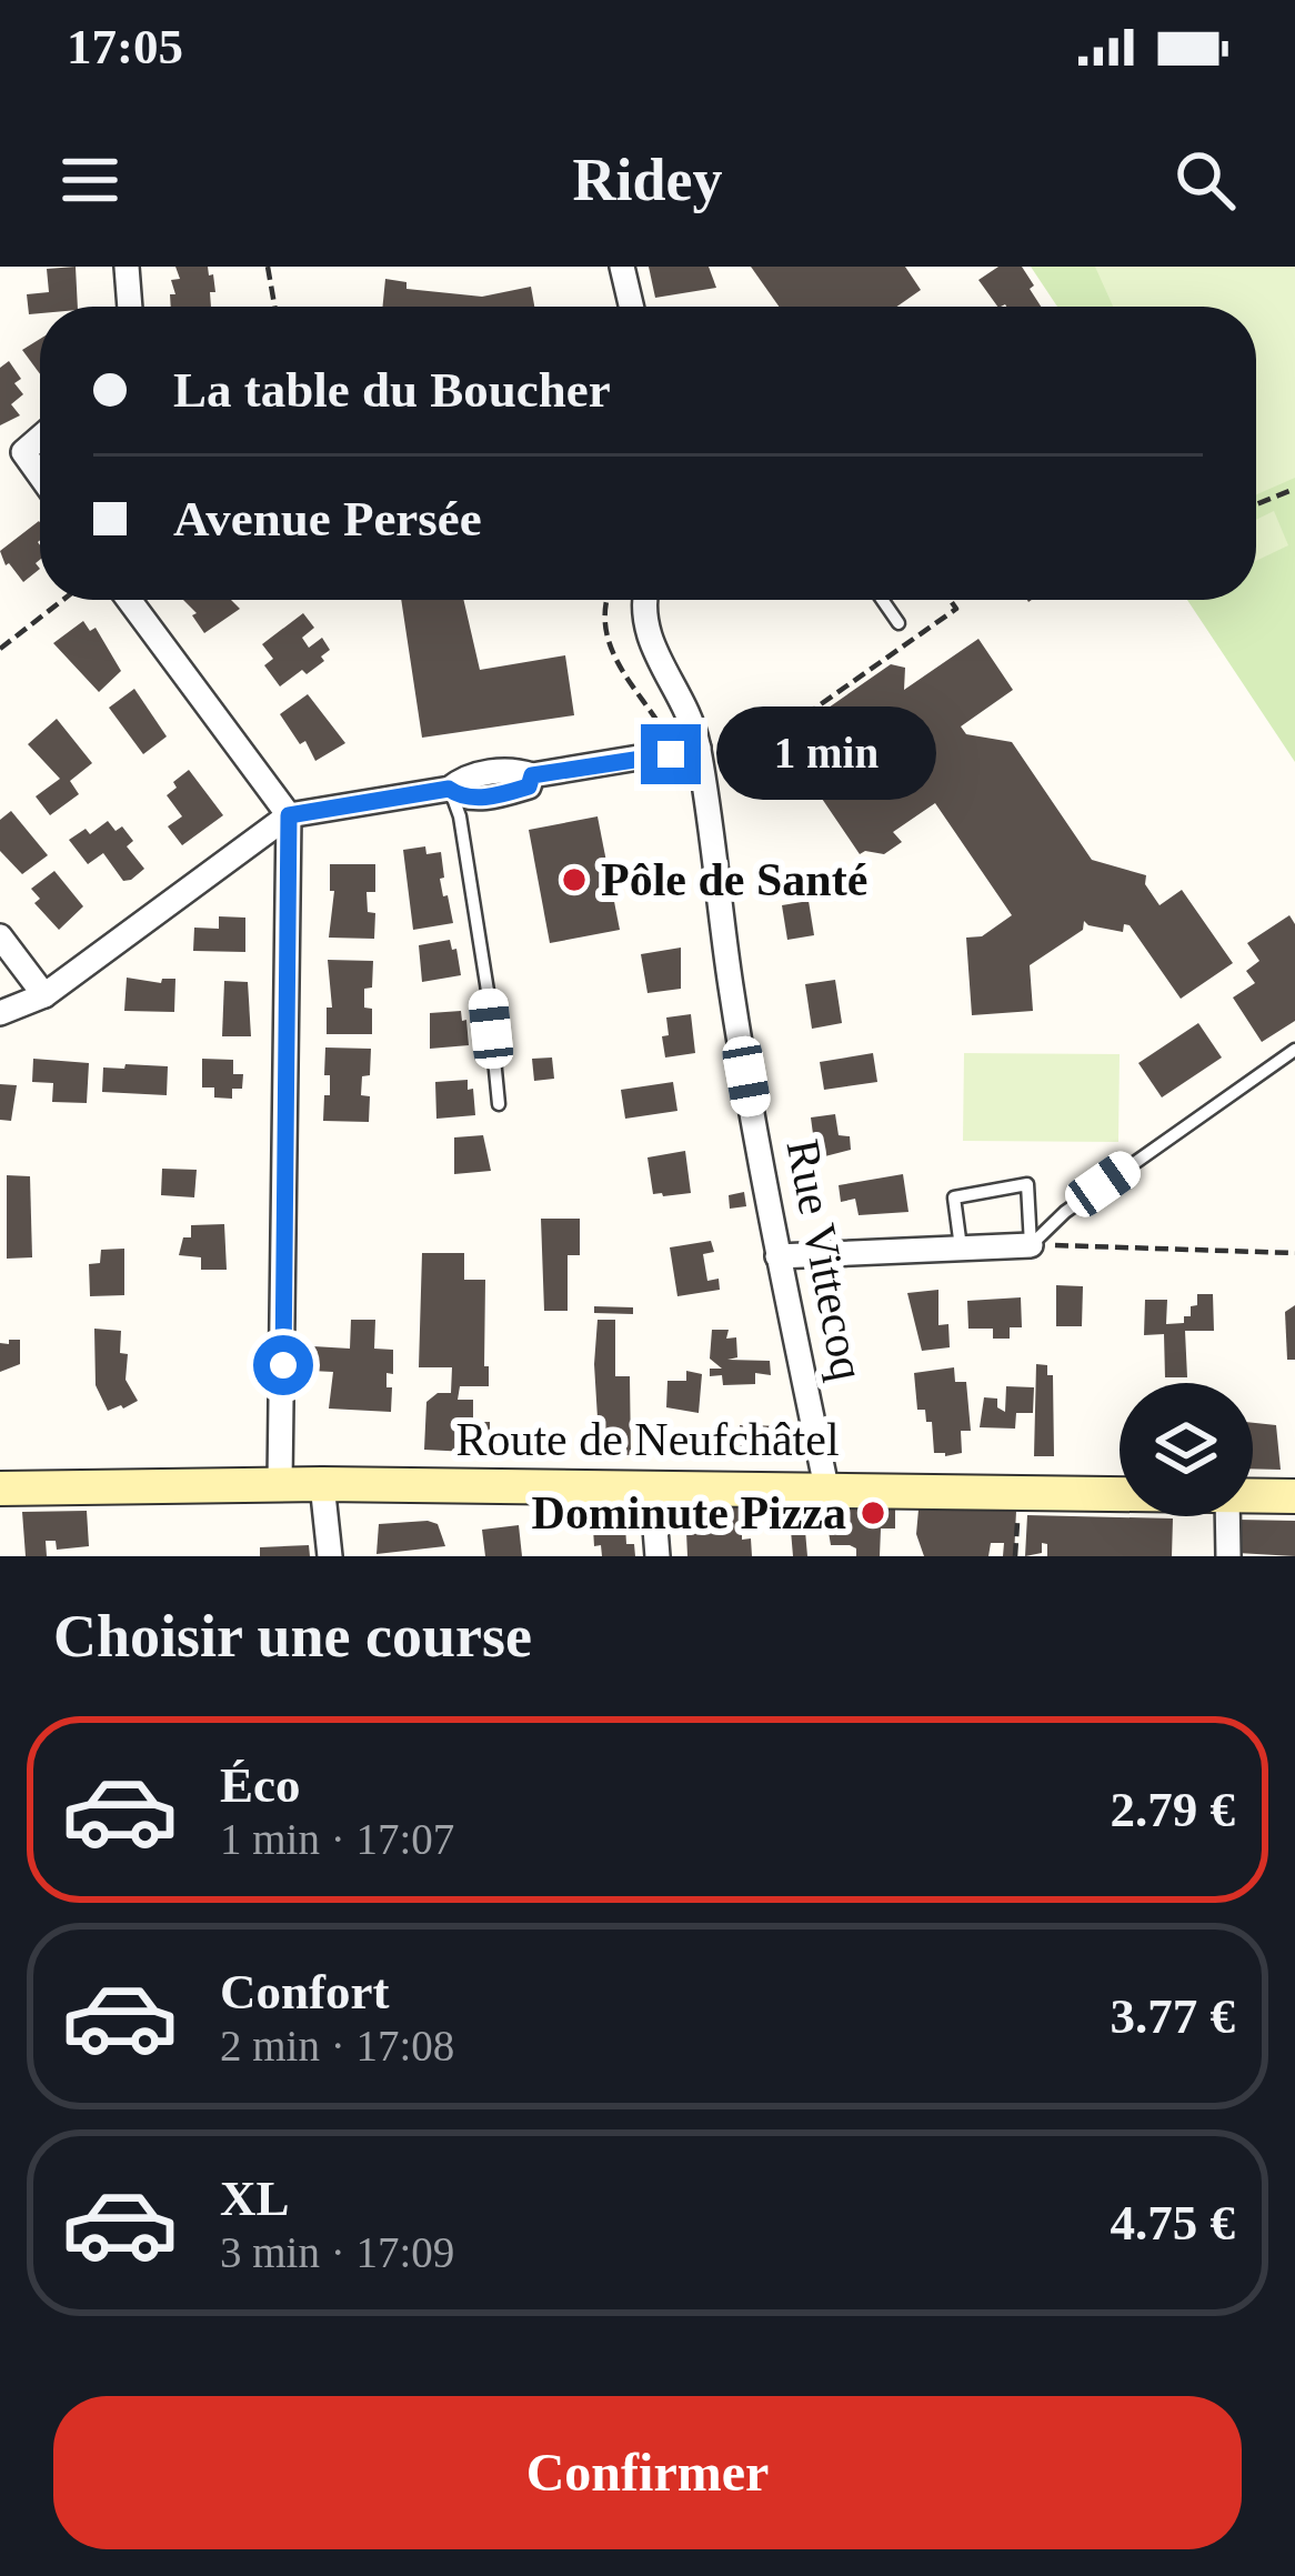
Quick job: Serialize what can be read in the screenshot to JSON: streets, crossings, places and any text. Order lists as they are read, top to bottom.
{
  "streets": {
    "main road": ["Route de Neufchâtel"],
    "street": ["Rue Vittecoq"]
  },
  "crossings": [
    ["Rue Vittecoq", "Route de Neufchâtel"]
  ],
  "places": ["Pôle de Santé", "Dominute Pizza"],
  "page": {
    "status": "17:05",
    "header": "Ridey",
    "banner": ["La table du Boucher", "Avenue Persée"],
    "bubble": "1 min",
    "heading": "Choisir une course",
    "list": [
      {
        "name": "Éco",
        "note": "1 min · 17:07",
        "value": "2.79 €"
      },
      {
        "name": "Confort",
        "note": "2 min · 17:08",
        "value": "3.77 €"
      },
      {
        "name": "XL",
        "note": "3 min · 17:09",
        "value": "4.75 €"
      }
    ],
    "buttons": "Confirmer"
  }
}
